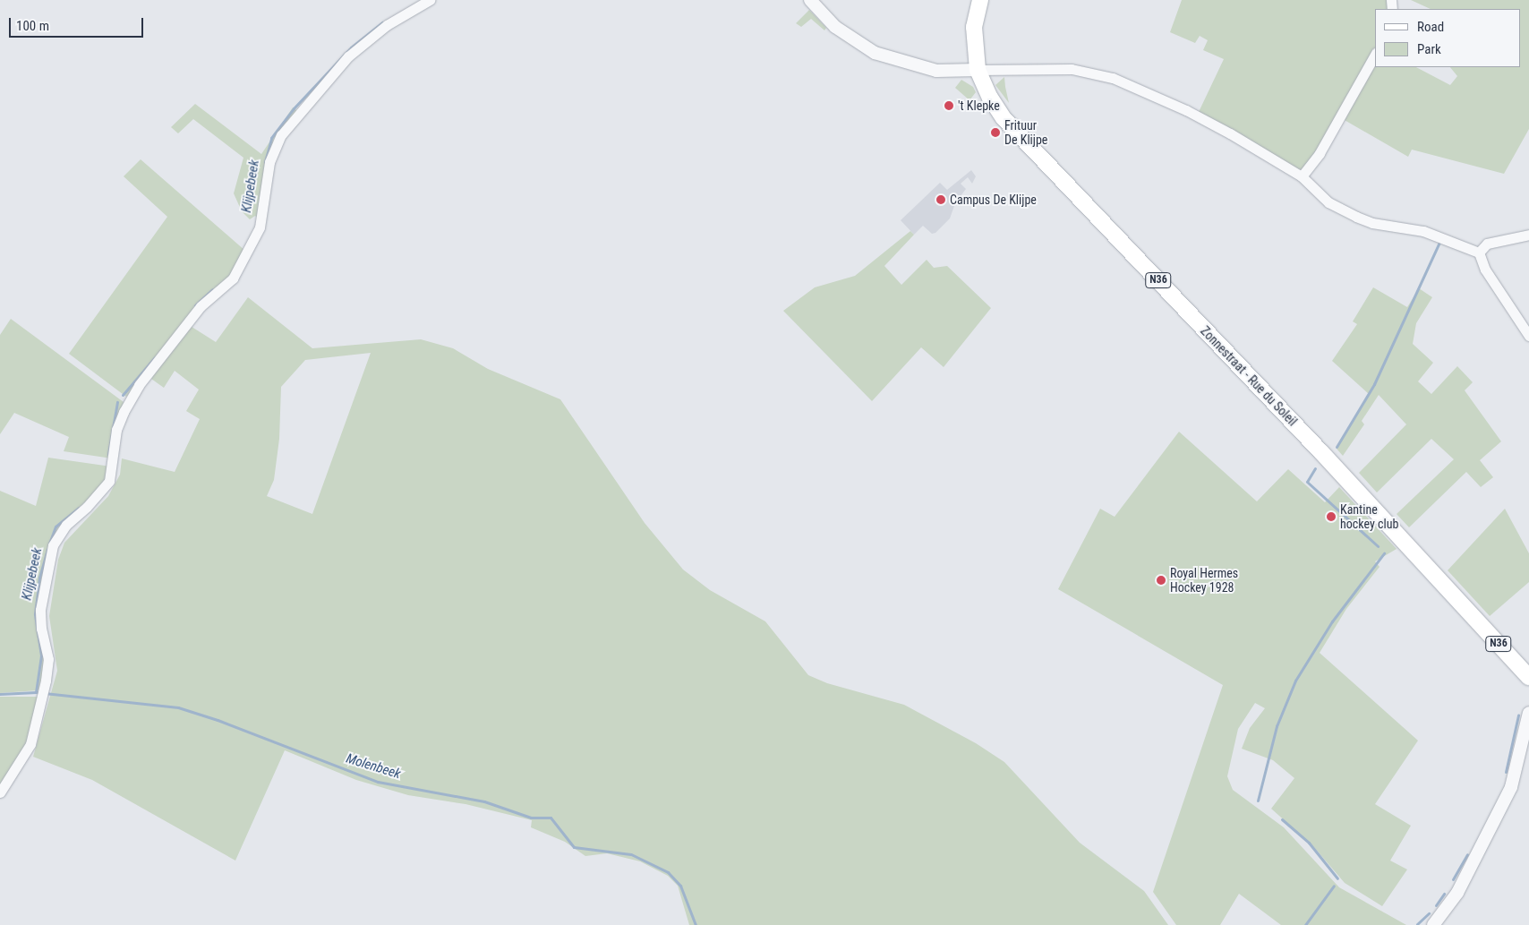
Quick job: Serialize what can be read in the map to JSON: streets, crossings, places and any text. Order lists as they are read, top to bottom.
{
  "streets": {
    "main road": ["N36", "Zonnestraat - Rue du Soleil"]
  },
  "crossings": [
    ["N36", "Zonnestraat - Rue du Soleil"]
  ],
  "water": ["Klijpebeek", "Molenbeek"],
  "places": [
    "'t Klepke",
    "Frituur De Klijpe",
    "Campus De Klijpe",
    "Kantine hockey club",
    "Royal Hermes Hockey 1928"
  ],
  "legend": ["Road", "Park"],
  "scale_bar": "100 m"
}
